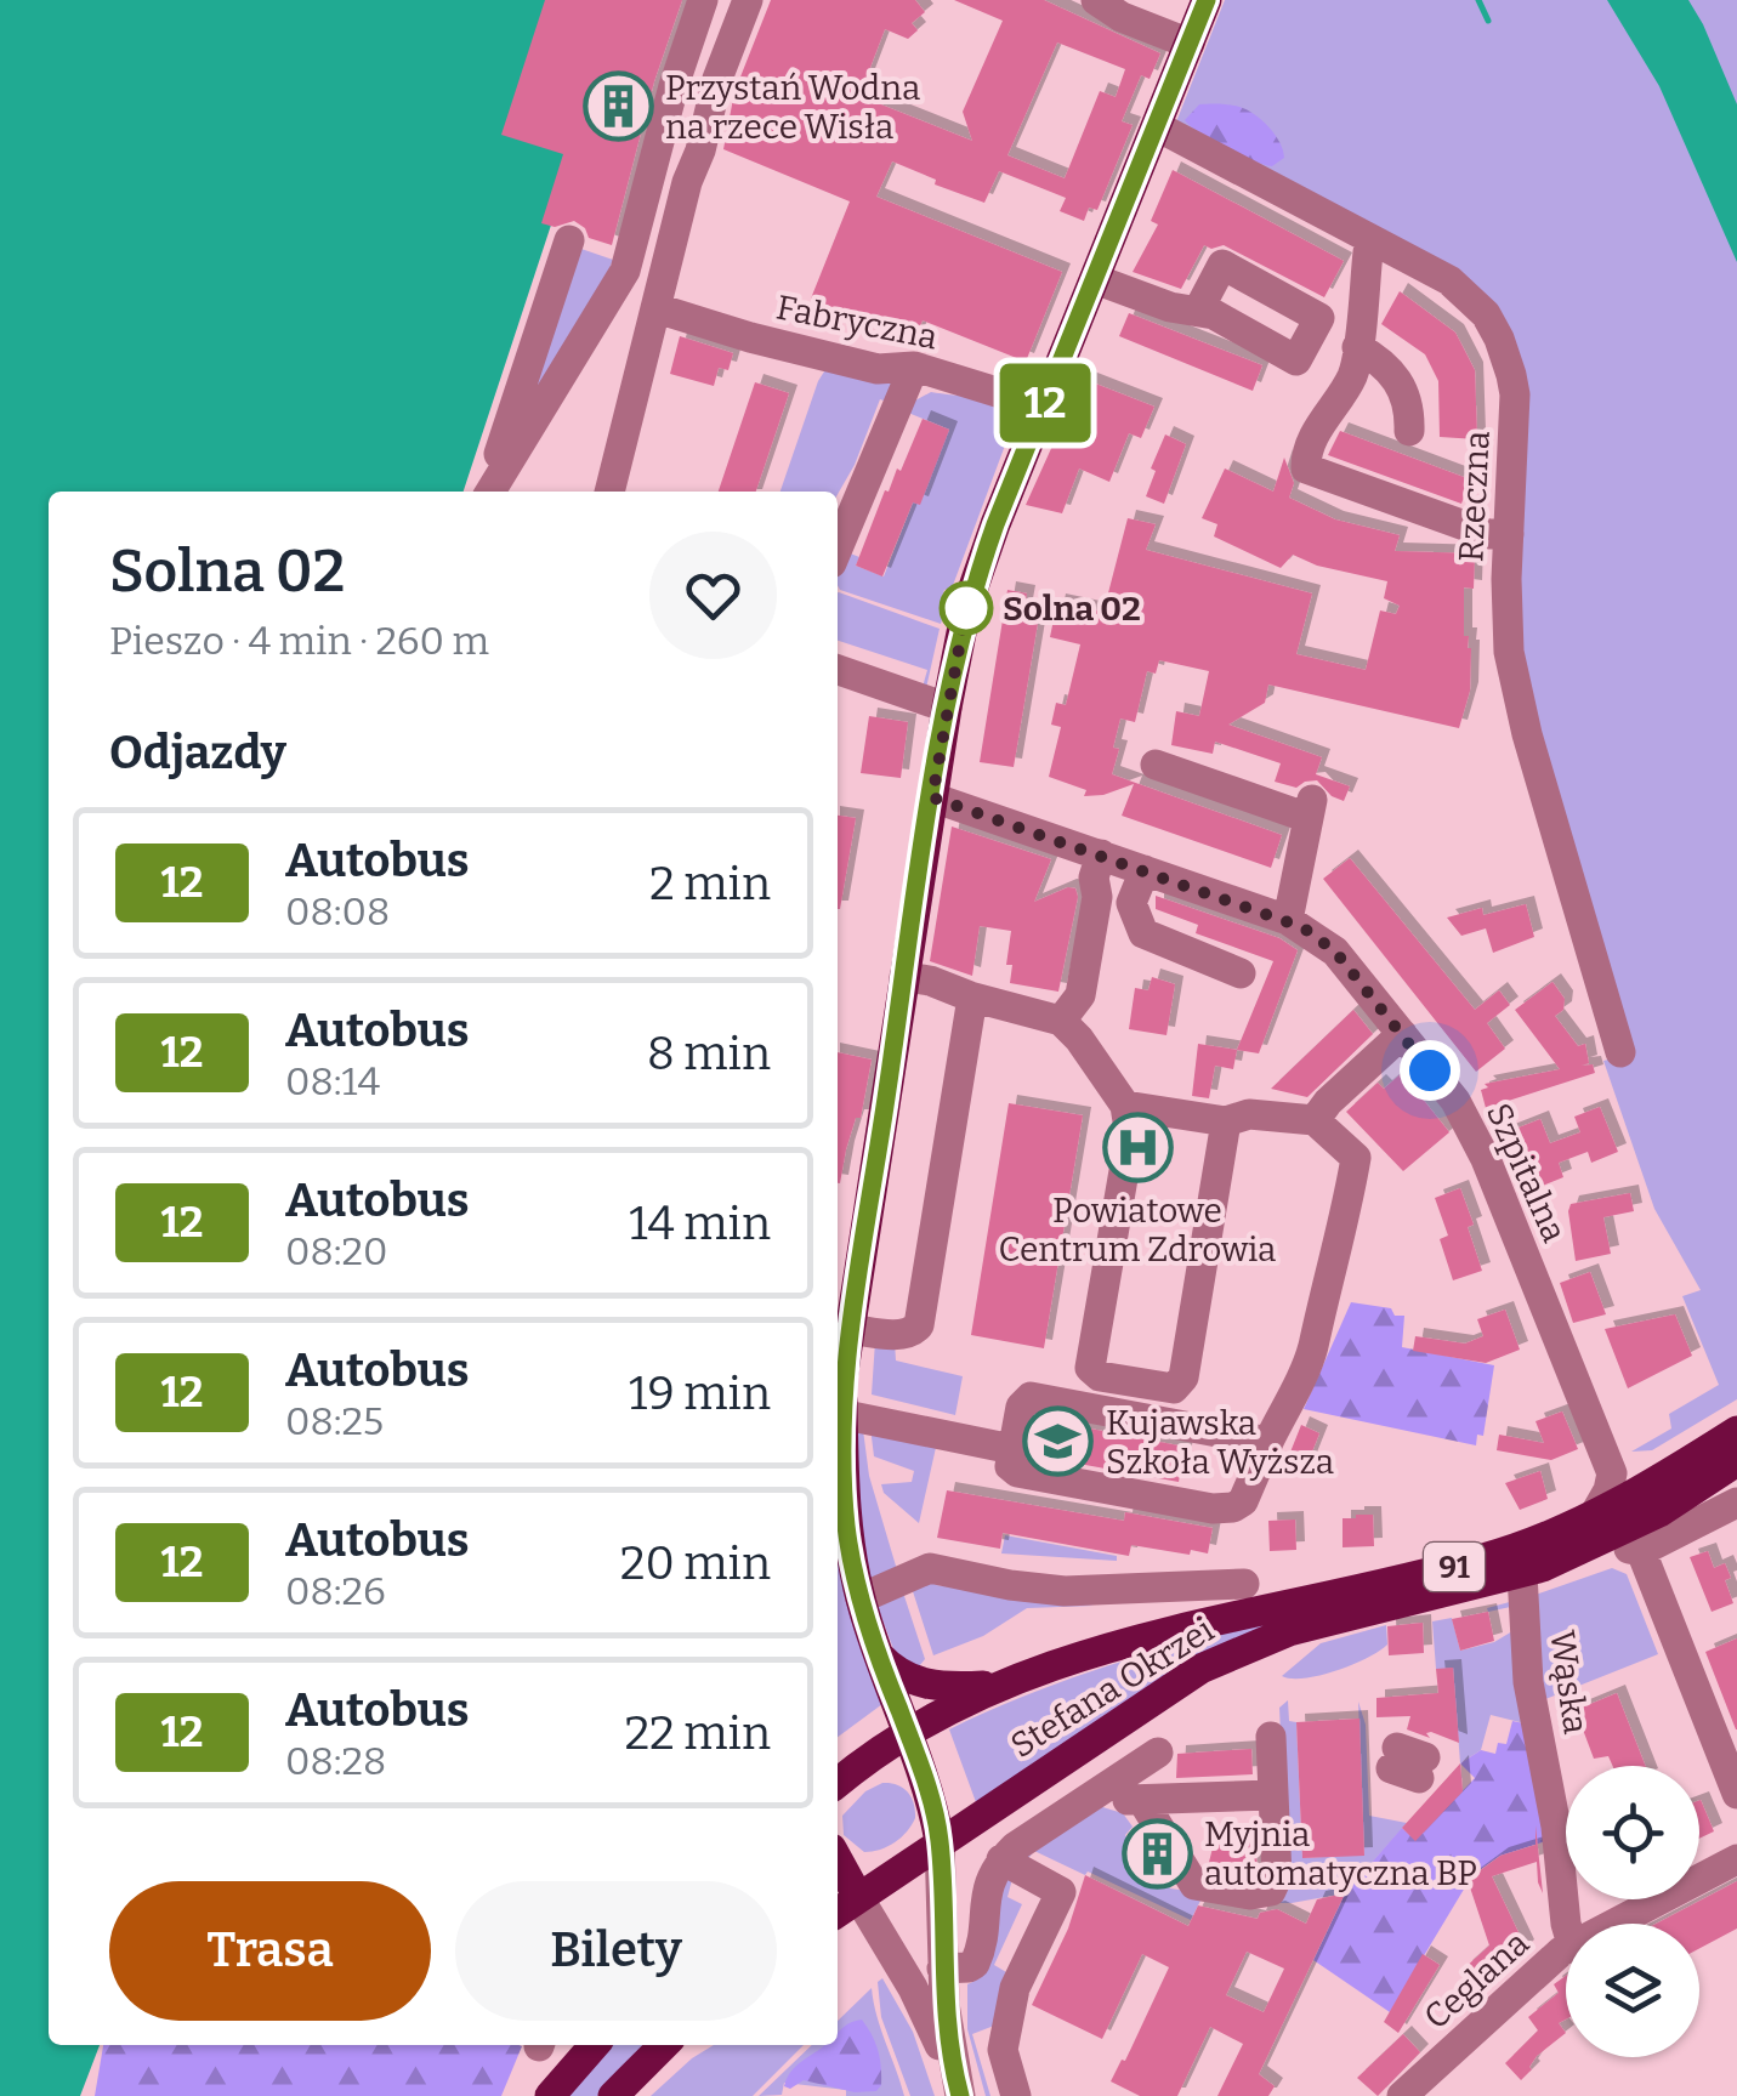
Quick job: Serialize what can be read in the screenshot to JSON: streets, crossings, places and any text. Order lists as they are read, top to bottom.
{
  "streets": {
    "main road": ["91", "Stefana Okrzei"],
    "street": [
      "Fabryczna",
      "Rzeczna",
      "Szpitalna",
      "Wąska",
      "Ceglana"
    ]
  },
  "crossings": [
    ["91", "Stefana Okrzei"],
    ["Wąska", "Stefana Okrzei"]
  ],
  "places": {
    "building": ["Przystań Wodna na rzece Wisła", "Myjnia automatyczna BP"],
    "other": ["Solna 02"],
    "hospital": ["Powiatowe Centrum Zdrowia"],
    "school or university": ["Kujawska Szkoła Wyższa"]
  },
  "lines": ["bus line 12"],
  "page": {
    "on_map": "12",
    "heading": [
      ["Solna 02", "Pieszo · 4 min · 260 m"],
      "Odjazdy"
    ],
    "list": [
      {
        "mark": "12",
        "name": "Autobus",
        "note": "08:08",
        "value": "2 min"
      },
      {
        "mark": "12",
        "name": "Autobus",
        "note": "08:14",
        "value": "8 min"
      },
      {
        "mark": "12",
        "name": "Autobus",
        "note": "08:20",
        "value": "14 min"
      },
      {
        "mark": "12",
        "name": "Autobus",
        "note": "08:25",
        "value": "19 min"
      },
      {
        "mark": "12",
        "name": "Autobus",
        "note": "08:26",
        "value": "20 min"
      },
      {
        "mark": "12",
        "name": "Autobus",
        "note": "08:28",
        "value": "22 min"
      }
    ],
    "buttons": ["Trasa", "Bilety"]
  }
}
